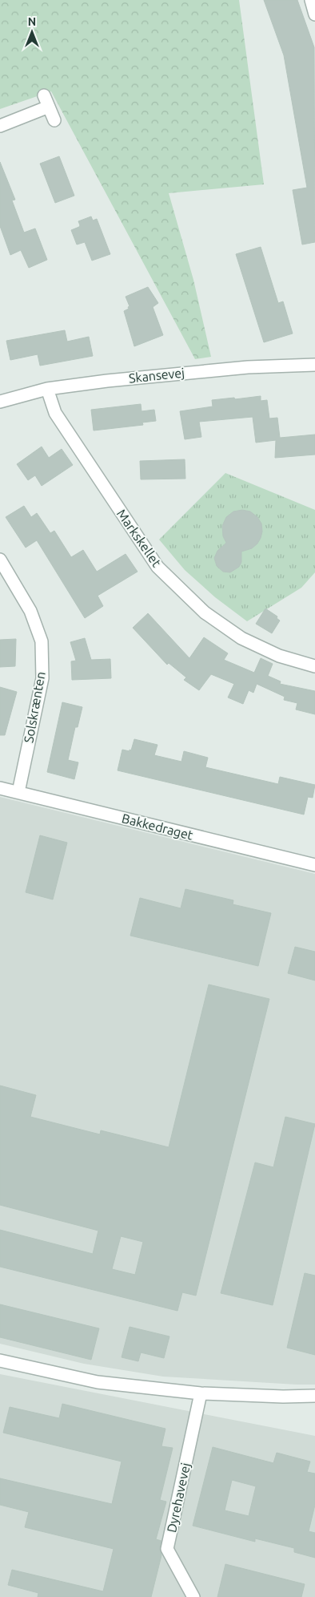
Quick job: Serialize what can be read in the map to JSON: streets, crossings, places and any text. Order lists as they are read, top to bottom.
{
  "streets": {
    "street": [
      "Skansevej",
      "Markskellet",
      "Solskrænten",
      "Bakkedraget",
      "Dyrehavevej"
    ]
  },
  "crossings": [
    ["Skansevej", "Markskellet"],
    ["Solskrænten", "Bakkedraget"]
  ],
  "north": "top"
}
